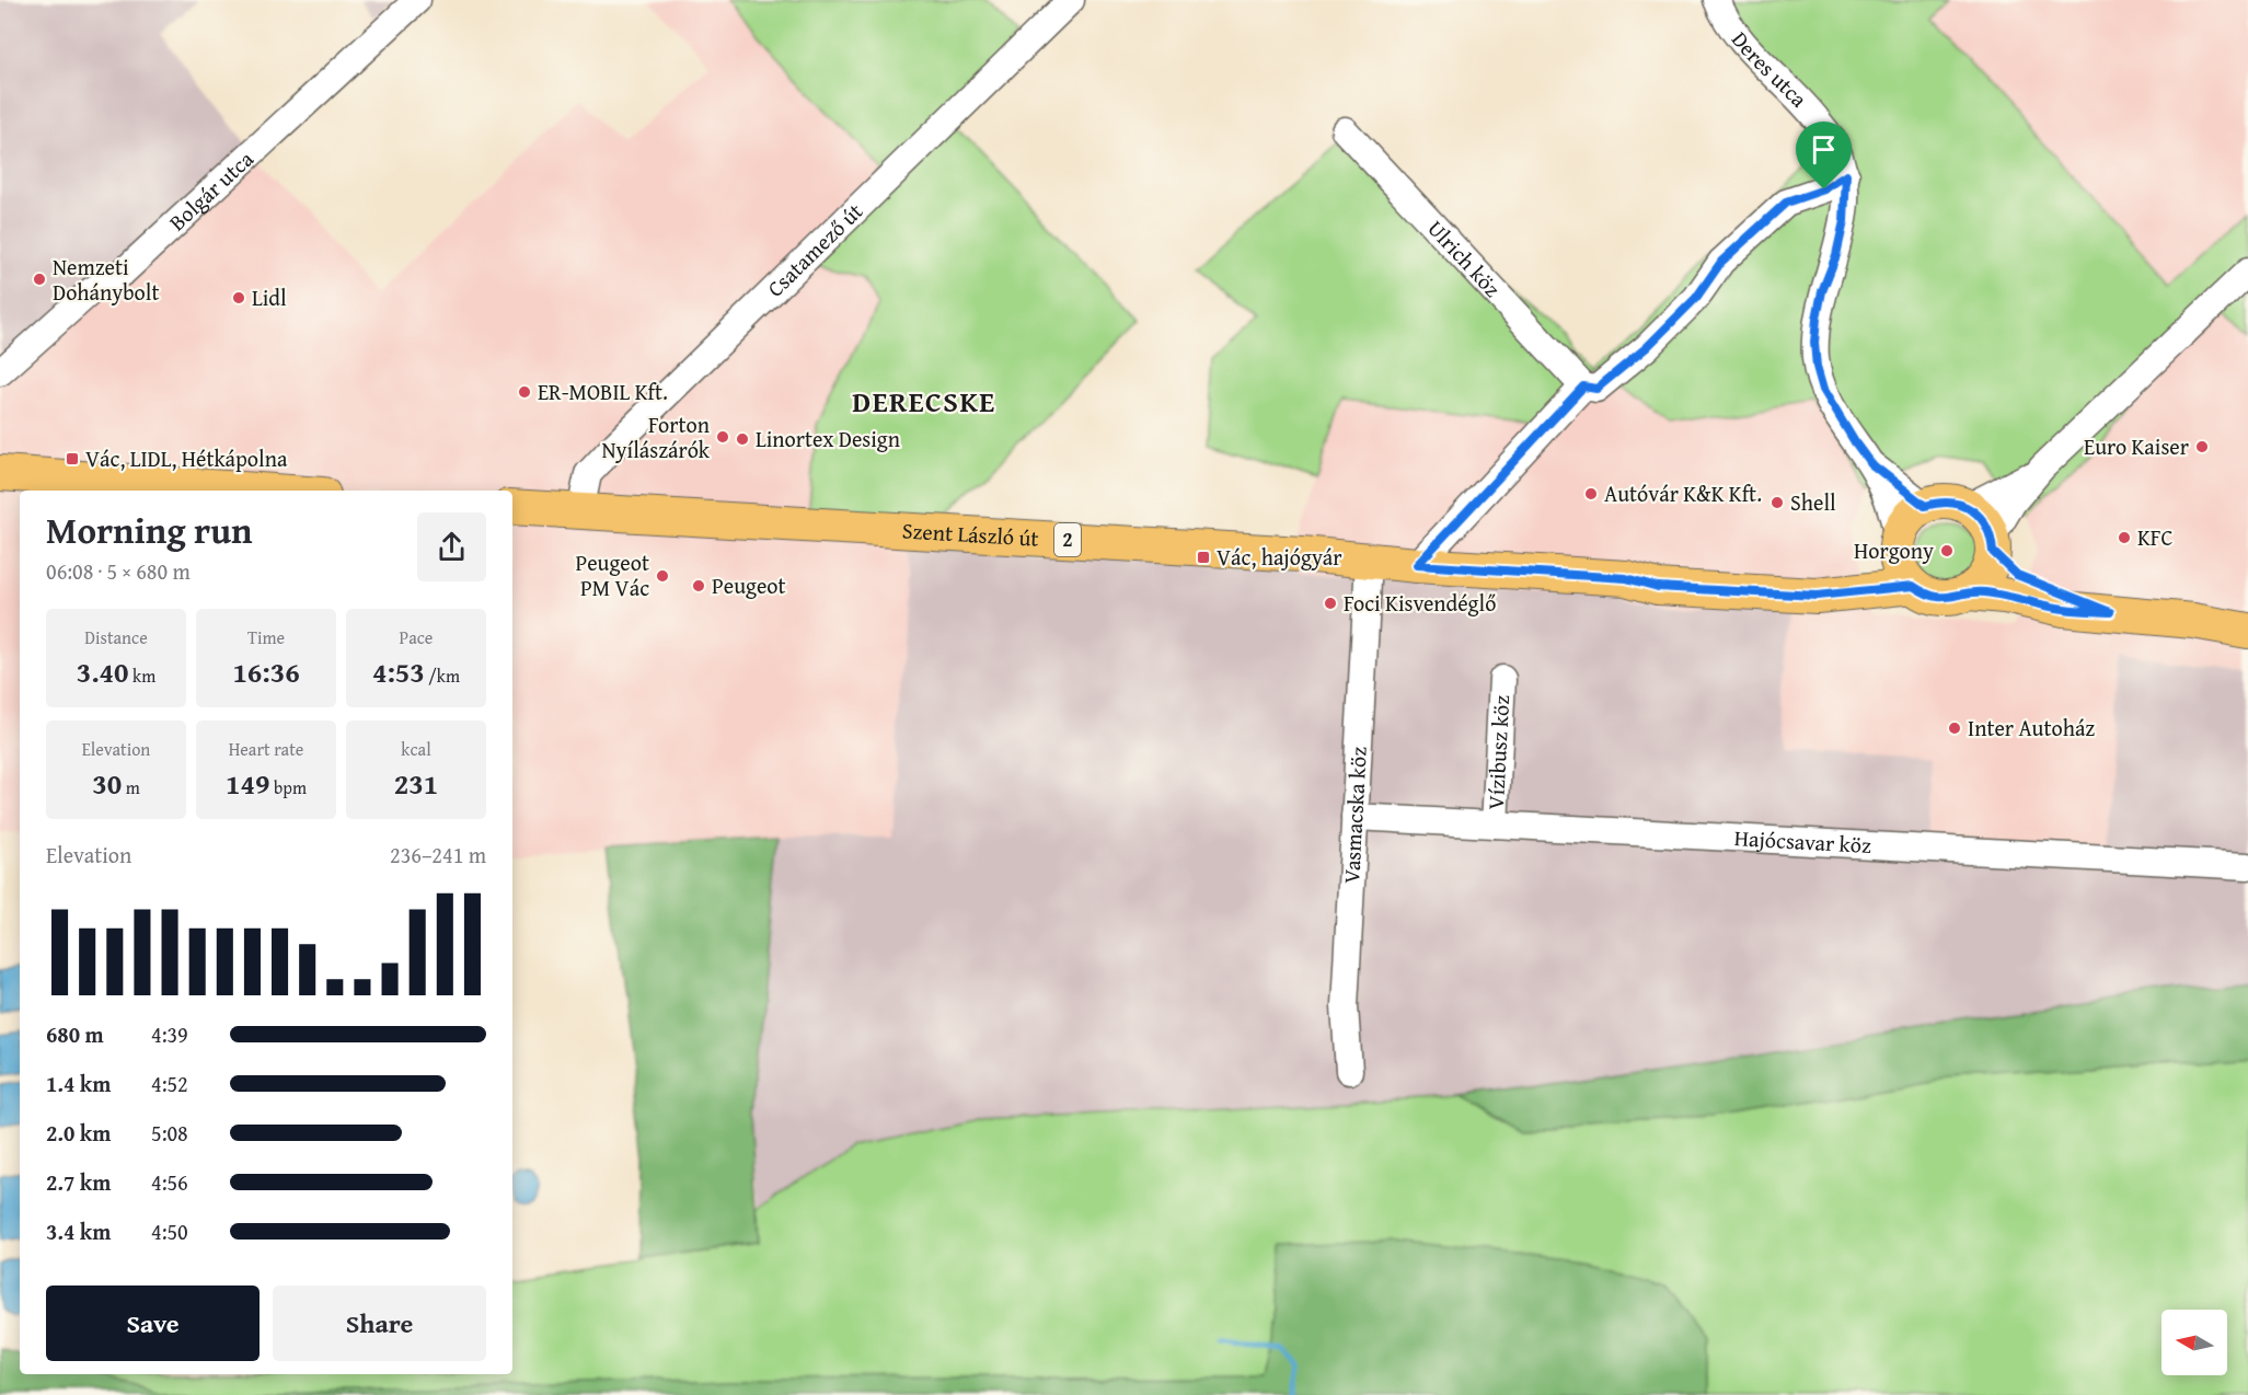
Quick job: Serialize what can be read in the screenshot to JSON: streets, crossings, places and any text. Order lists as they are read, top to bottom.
{
  "streets": {
    "main road": ["Szent László út", "2"],
    "street": [
      "Deres utca",
      "Bolgár utca",
      "Csatamező út",
      "Ulrich köz",
      "Vízibusz köz",
      "Vasmacska köz",
      "Hajócsavar köz"
    ]
  },
  "crossings": [
    ["Csatamező út", "Szent László út"],
    ["Szent László út", "2"],
    ["Szent László út", "Vasmacska köz"],
    ["Vízibusz köz", "Hajócsavar köz"],
    ["Vasmacska köz", "Hajócsavar köz"]
  ],
  "districts": ["DERECSKE"],
  "places": {
    "other": [
      "Nemzeti Dohánybolt",
      "Lidl",
      "ER-MOBIL Kft.",
      "Forton Nyílászárók",
      "Linortex Design",
      "Euro Kaiser",
      "Autóvár K&K Kft.",
      "Shell",
      "KFC",
      "Horgony",
      "Peugeot PM Vác",
      "Peugeot",
      "Foci Kisvendéglő",
      "Inter Autoház"
    ],
    "transit": ["Vác, LIDL, Hétkápolna", "Vác, hajógyár"]
  },
  "north": "left",
  "page": {
    "heading": ["Morning run", "06:08 · 5 × 680 m"],
    "stats": [
      ["Distance", "3.40 km"],
      ["Time", "16:36"],
      ["Pace", "4:53 /km"],
      ["Elevation", "30 m"],
      ["Heart rate", "149 bpm"],
      ["kcal", "231"]
    ],
    "chart": ["Elevation", "236–241 m"],
    "list": [
      {
        "name": "680 m",
        "note": "4:39"
      },
      {
        "name": "1.4 km",
        "note": "4:52"
      },
      {
        "name": "2.0 km",
        "note": "5:08"
      },
      {
        "name": "2.7 km",
        "note": "4:56"
      },
      {
        "name": "3.4 km",
        "note": "4:50"
      }
    ],
    "buttons": ["Save", "Share"]
  }
}
